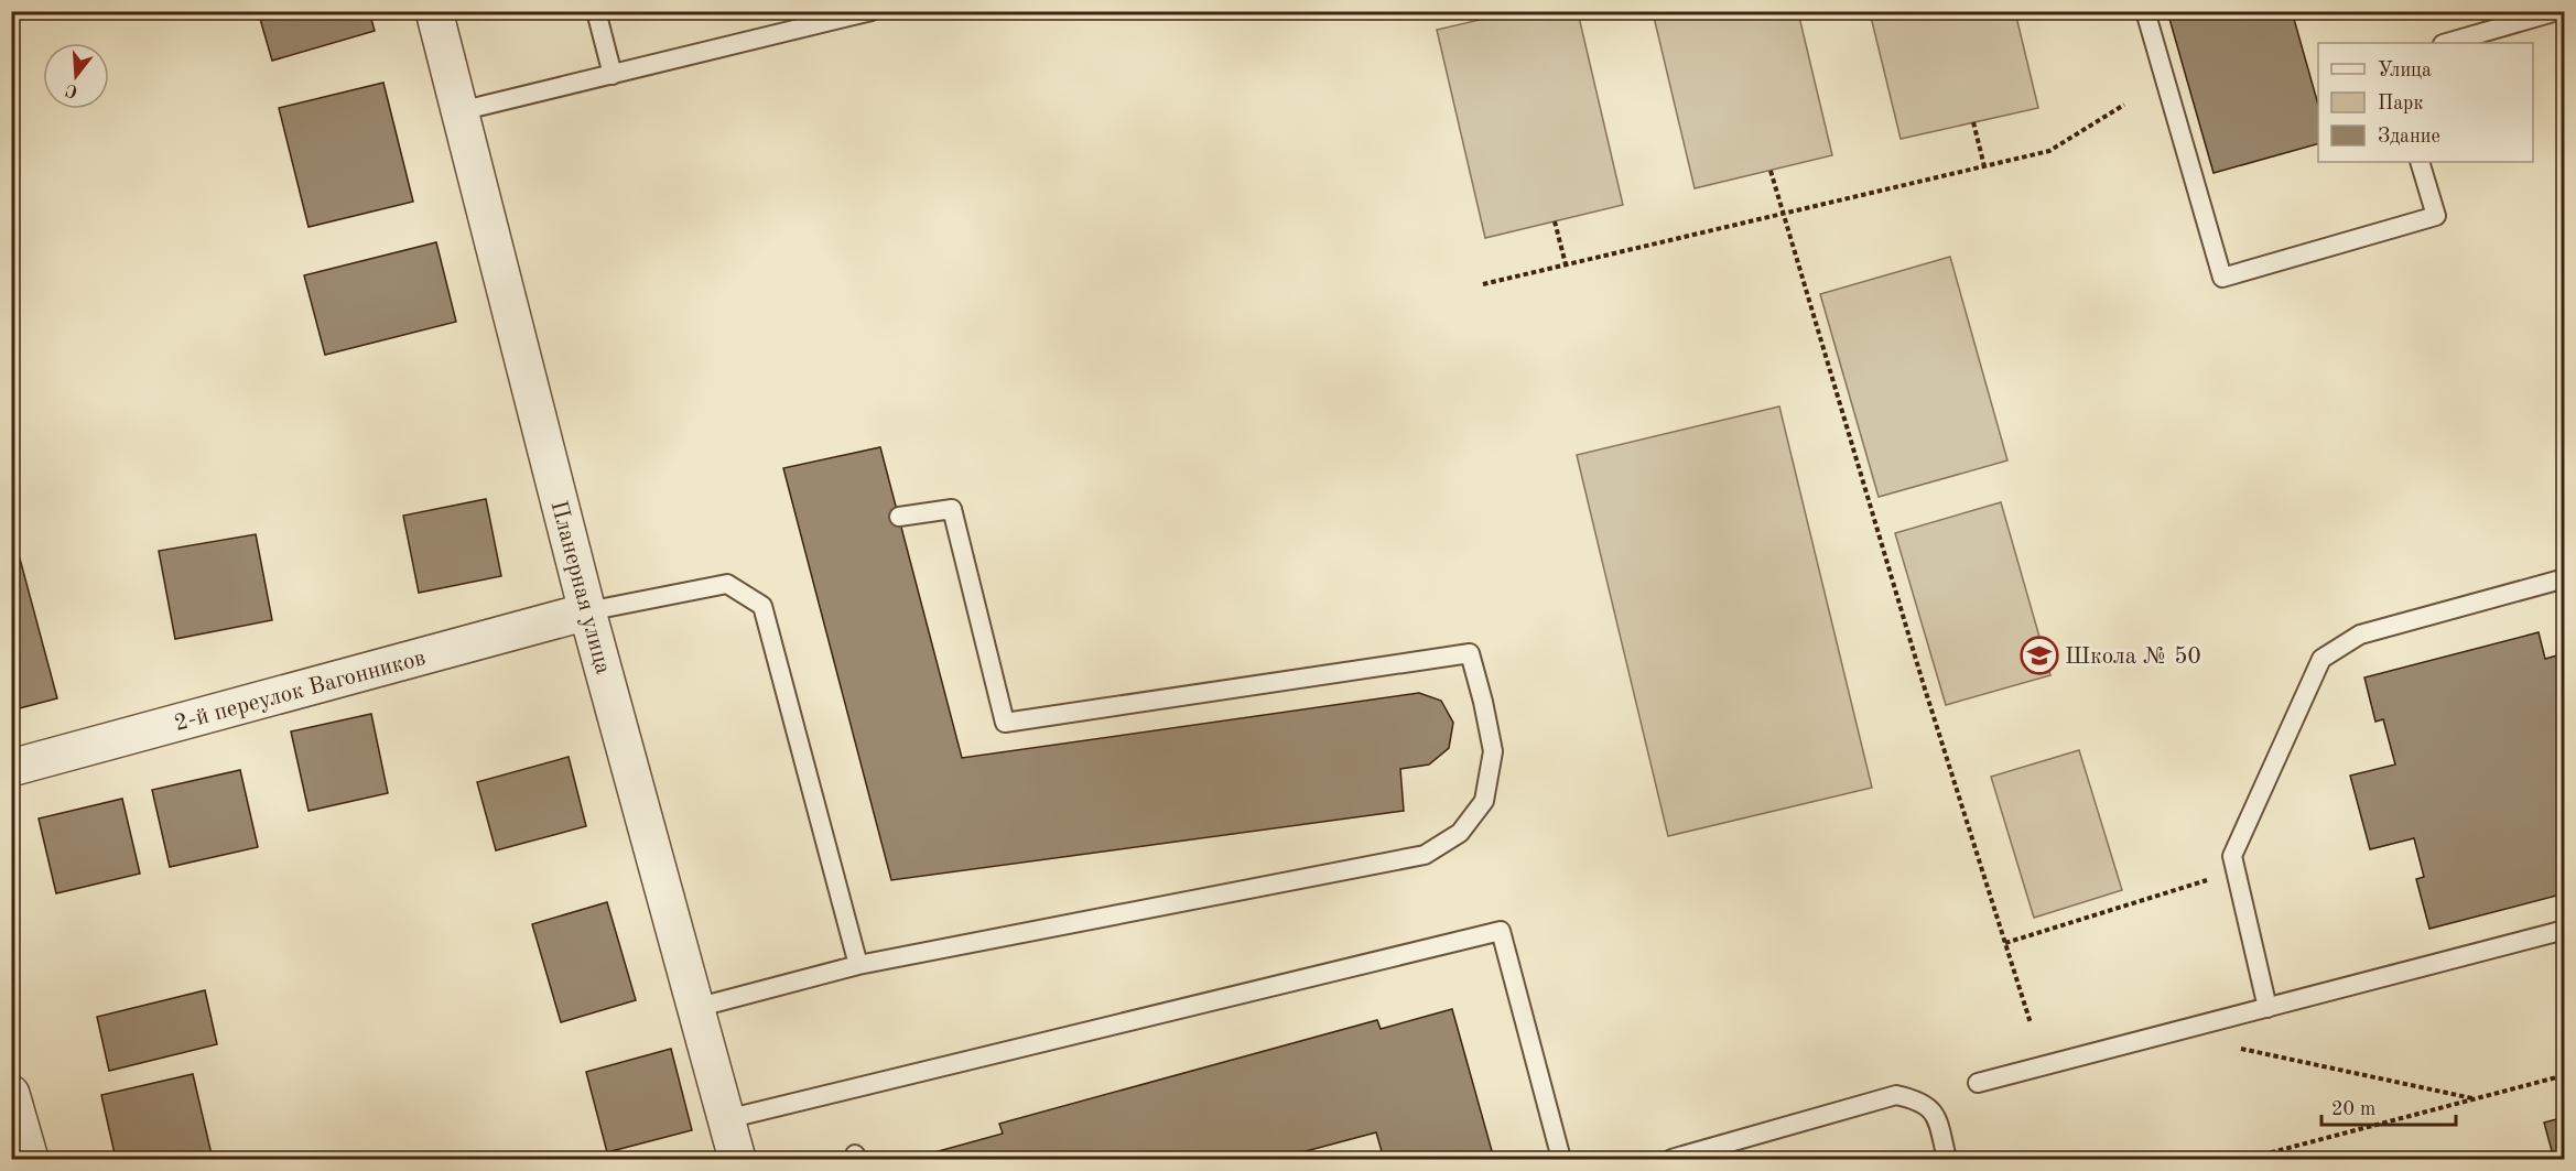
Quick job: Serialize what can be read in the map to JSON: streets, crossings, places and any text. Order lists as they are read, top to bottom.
{
  "streets": {
    "street": ["Планерная улица", "2-й переулок Вагонников"]
  },
  "crossings": [
    ["Планерная улица", "2-й переулок Вагонников"]
  ],
  "places": {
    "school or university": ["Школа № 50"]
  },
  "legend": ["Улица", "Парк", "Здание"],
  "scale_bar": "20 m",
  "north": "bottom"
}
